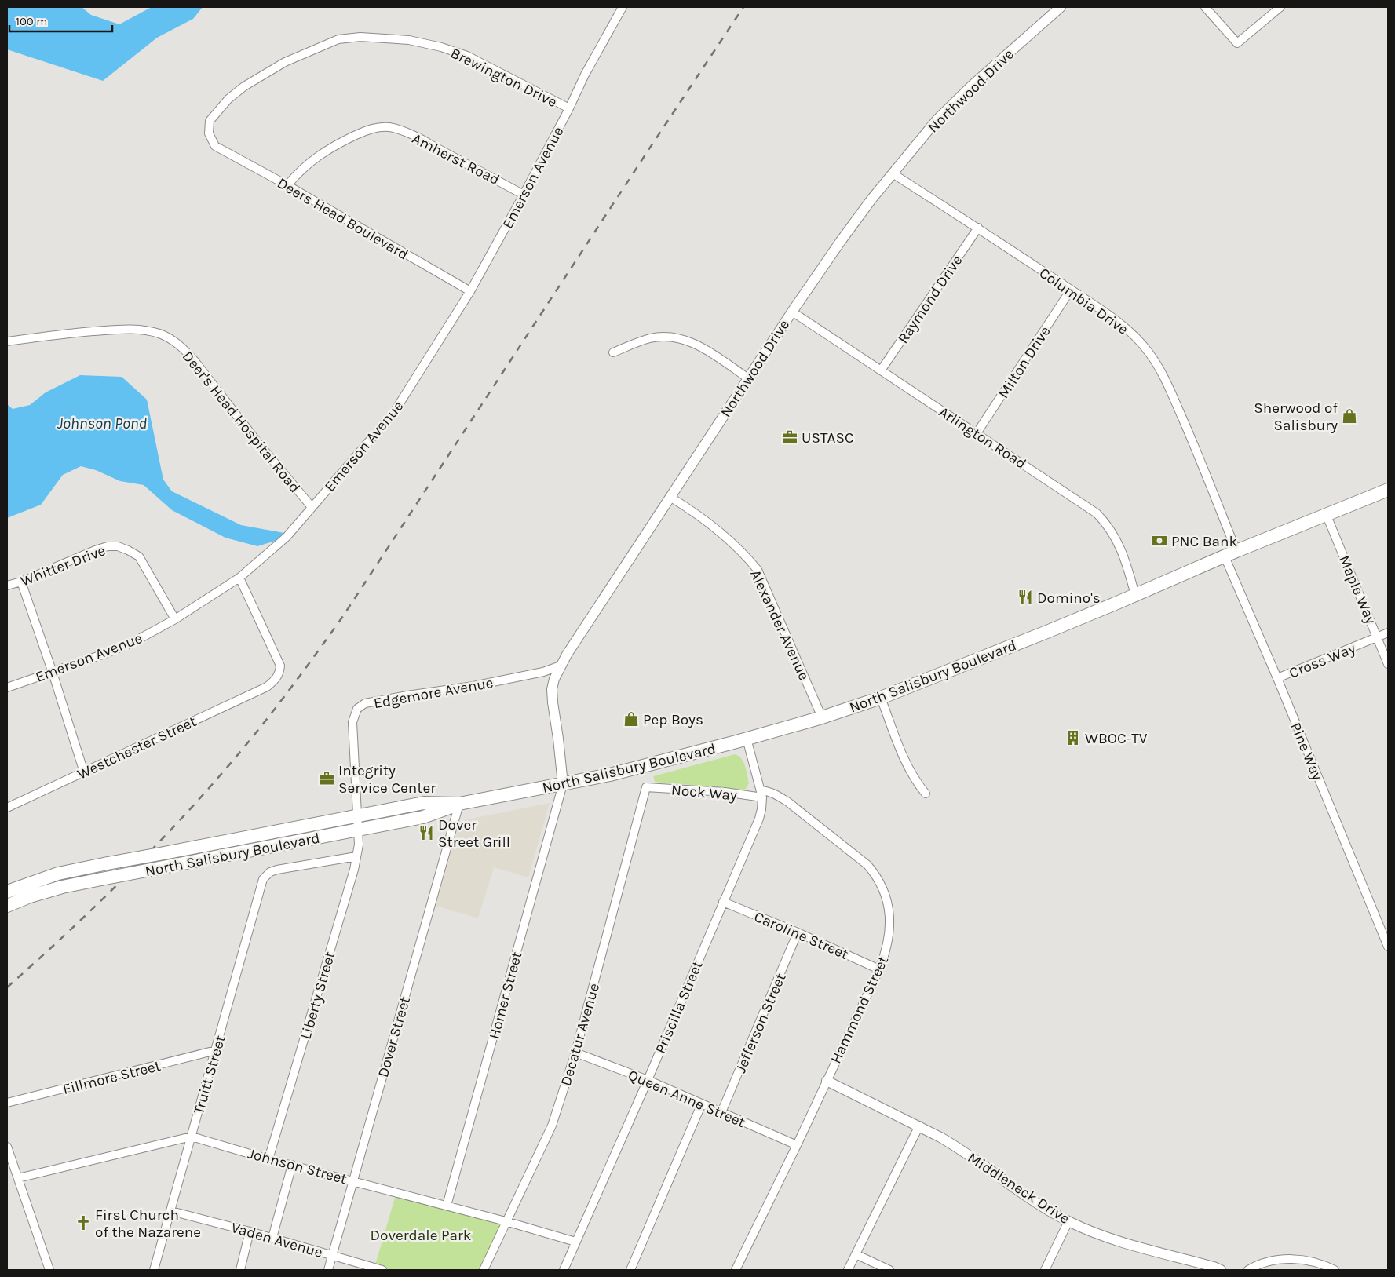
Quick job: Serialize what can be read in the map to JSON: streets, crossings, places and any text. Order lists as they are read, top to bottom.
{
  "streets": {
    "main road": ["North Salisbury Boulevard"],
    "street": [
      "Brewington Drive",
      "Northwood Drive",
      "Amherst Road",
      "Emerson Avenue",
      "Deers Head Boulevard",
      "Raymond Drive",
      "Columbia Drive",
      "Milton Drive",
      "Deer's Head Hospital Road",
      "Arlington Road",
      "Whitter Drive",
      "Maple Way",
      "Alexander Avenue",
      "Cross Way",
      "Edgemore Avenue",
      "Westchester Street",
      "Pine Way",
      "Nock Way",
      "Caroline Street",
      "Liberty Street",
      "Homer Street",
      "Priscilla Street",
      "Hammond Street",
      "Jefferson Street",
      "Decatur Avenue",
      "Dover Street",
      "Truitt Street",
      "Fillmore Street",
      "Queen Anne Street",
      "Johnson Street",
      "Middleneck Drive",
      "Vaden Avenue"
    ]
  },
  "crossings": [
    ["Brewington Drive", "Emerson Avenue"],
    ["Brewington Drive", "Deers Head Boulevard"],
    ["Northwood Drive", "Columbia Drive"],
    ["Northwood Drive", "Arlington Road"],
    ["Northwood Drive", "Alexander Avenue"],
    ["Northwood Drive", "North Salisbury Boulevard"],
    ["Northwood Drive", "Edgemore Avenue"],
    ["Northwood Drive", "Homer Street"],
    ["Amherst Road", "Emerson Avenue"],
    ["Amherst Road", "Deers Head Boulevard"],
    ["Emerson Avenue", "Deers Head Boulevard"],
    ["Emerson Avenue", "Deer's Head Hospital Road"],
    ["Emerson Avenue", "Whitter Drive"],
    ["Emerson Avenue", "Westchester Street"],
    ["Raymond Drive", "Columbia Drive"],
    ["Raymond Drive", "Arlington Road"],
    ["Columbia Drive", "Milton Drive"],
    ["Columbia Drive", "North Salisbury Boulevard"],
    ["Milton Drive", "Arlington Road"],
    ["Arlington Road", "North Salisbury Boulevard"],
    ["Maple Way", "Cross Way"],
    ["Maple Way", "North Salisbury Boulevard"],
    ["Alexander Avenue", "North Salisbury Boulevard"],
    ["Cross Way", "Pine Way"],
    ["North Salisbury Boulevard", "Edgemore Avenue"],
    ["North Salisbury Boulevard", "Pine Way"],
    ["North Salisbury Boulevard", "Liberty Street"],
    ["North Salisbury Boulevard", "Homer Street"],
    ["North Salisbury Boulevard", "Priscilla Street"],
    ["North Salisbury Boulevard", "Dover Street"],
    ["Edgemore Avenue", "Liberty Street"],
    ["Nock Way", "Priscilla Street"],
    ["Nock Way", "Hammond Street"],
    ["Nock Way", "Decatur Avenue"],
    ["Caroline Street", "Priscilla Street"],
    ["Caroline Street", "Hammond Street"],
    ["Caroline Street", "Jefferson Street"],
    ["Liberty Street", "Truitt Street"],
    ["Liberty Street", "Johnson Street"],
    ["Homer Street", "Johnson Street"],
    ["Priscilla Street", "Hammond Street"],
    ["Priscilla Street", "Queen Anne Street"],
    ["Priscilla Street", "Johnson Street"],
    ["Hammond Street", "Queen Anne Street"],
    ["Hammond Street", "Middleneck Drive"],
    ["Jefferson Street", "Queen Anne Street"],
    ["Decatur Avenue", "Queen Anne Street"],
    ["Decatur Avenue", "Johnson Street"],
    ["Dover Street", "Johnson Street"],
    ["Dover Street", "Vaden Avenue"],
    ["Truitt Street", "Fillmore Street"],
    ["Truitt Street", "Johnson Street"],
    ["Truitt Street", "Vaden Avenue"]
  ],
  "water": ["Johnson Pond"],
  "parks": ["Doverdale Park"],
  "places": {
    "shop": ["Sherwood of Salisbury", "Pep Boys"],
    "office": ["USTASC", "Integrity Service Center"],
    "bank": ["PNC Bank"],
    "restaurant": ["Domino's", "Dover Street Grill"],
    "building": ["WBOC-TV"],
    "church": ["First Church of the Nazarene"]
  },
  "scale_bar": "100 m"
}
